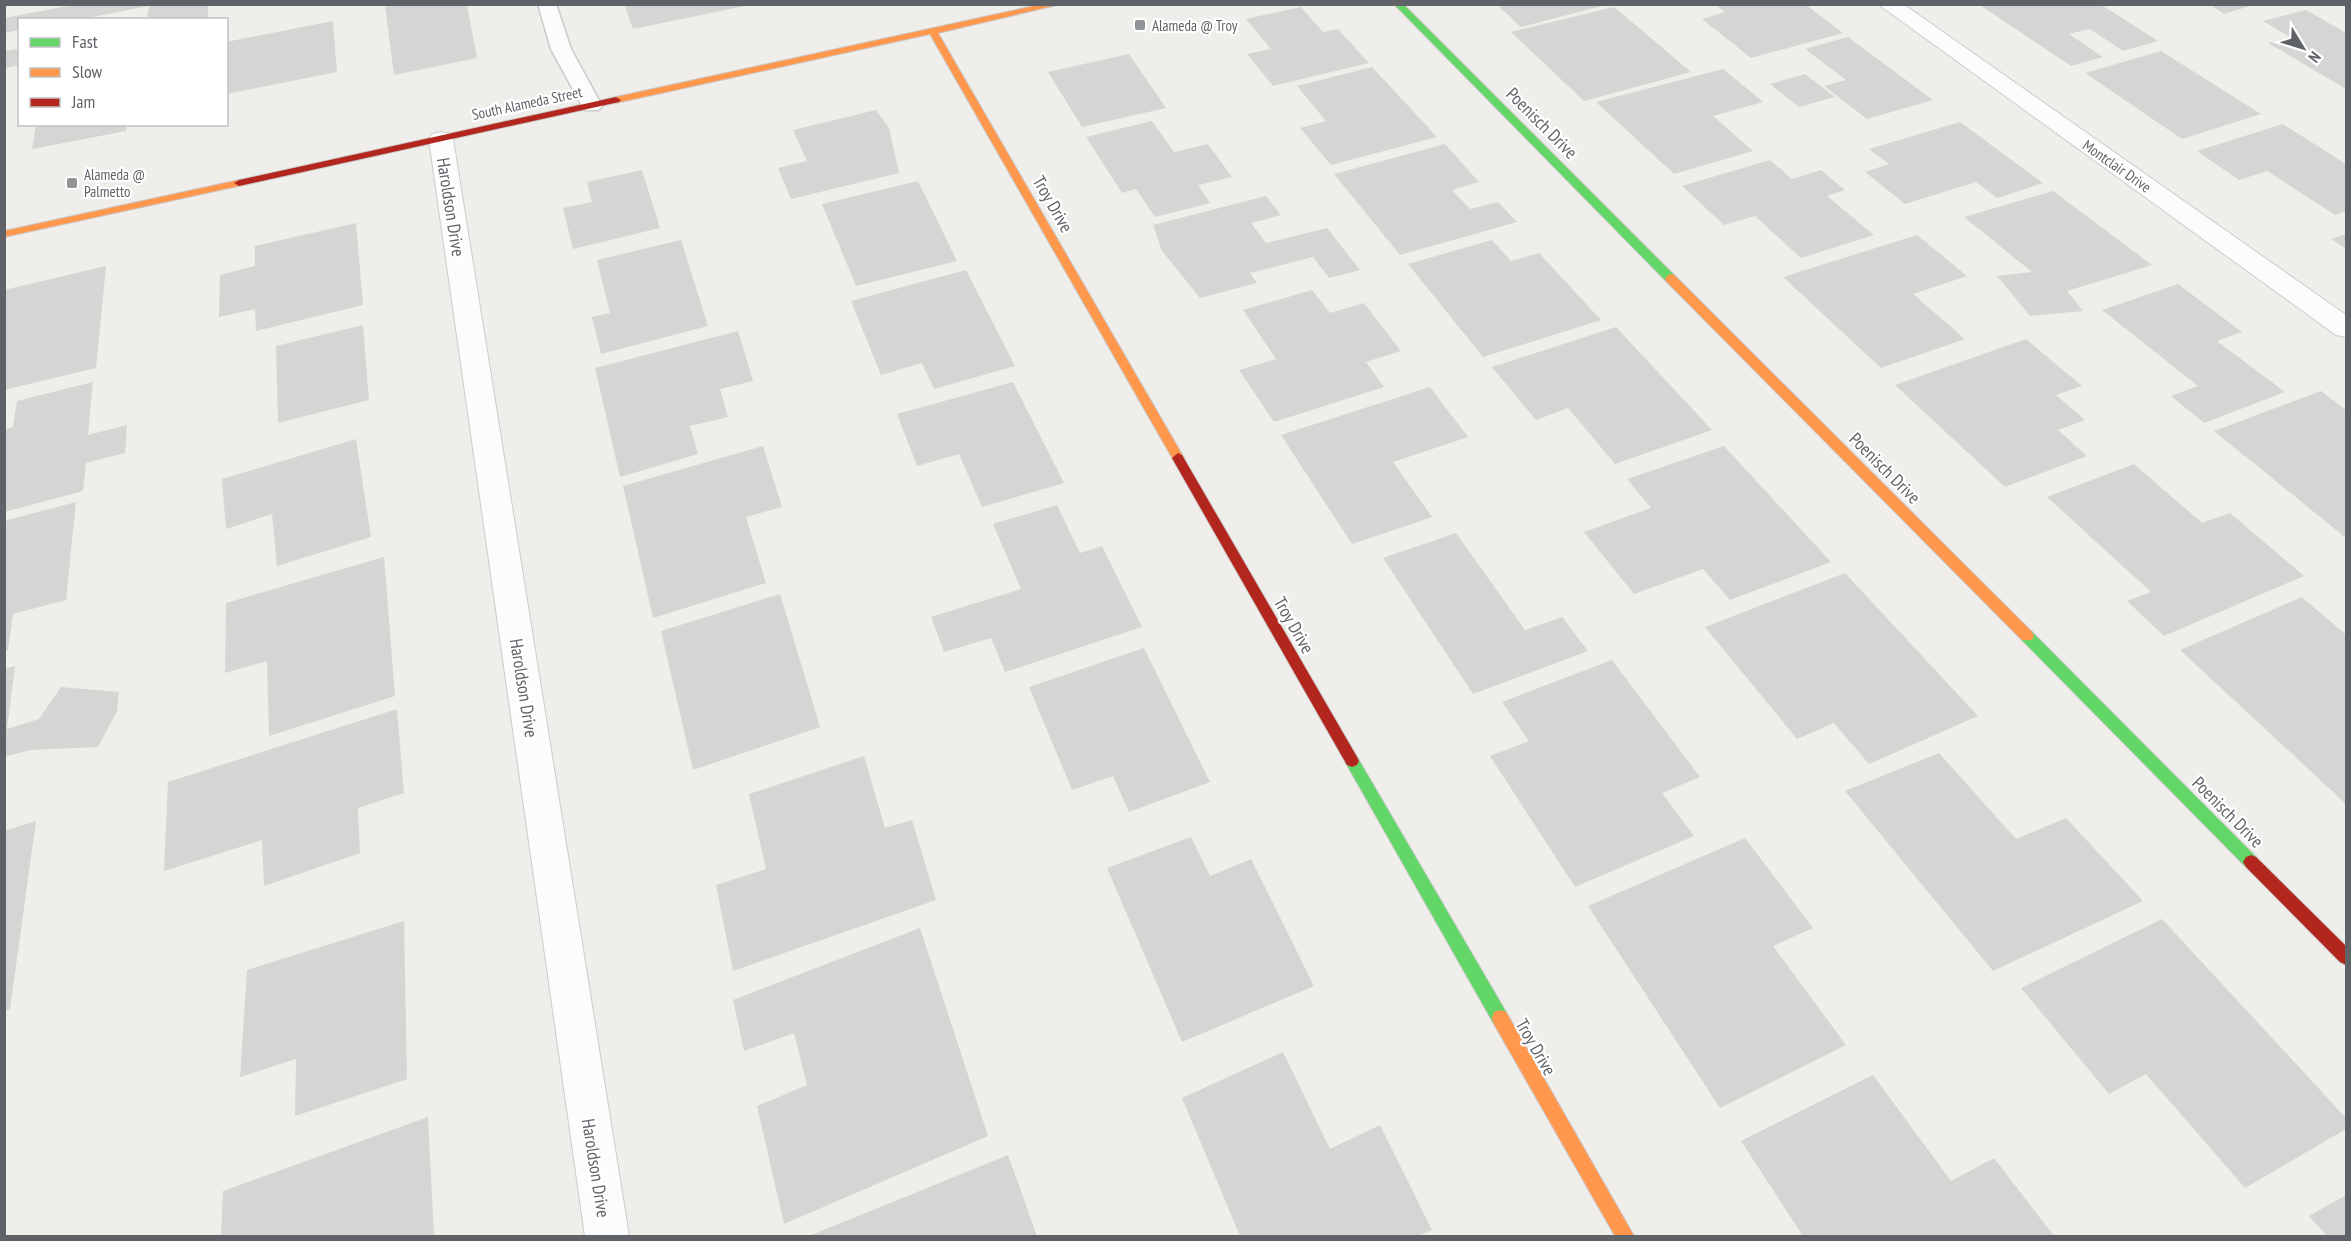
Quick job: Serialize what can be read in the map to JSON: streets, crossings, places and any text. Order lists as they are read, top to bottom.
{
  "streets": {
    "street": [
      "South Alameda Street",
      "Poenisch Drive",
      "Montclair Drive",
      "Troy Drive",
      "Haroldson Drive"
    ]
  },
  "crossings": [
    ["South Alameda Street", "Troy Drive"],
    ["South Alameda Street", "Haroldson Drive"]
  ],
  "places": {
    "transit": ["Alameda @ Troy", "Alameda @ Palmetto"]
  },
  "legend": ["Fast", "Slow", "Jam"],
  "north": "bottom right"
}
